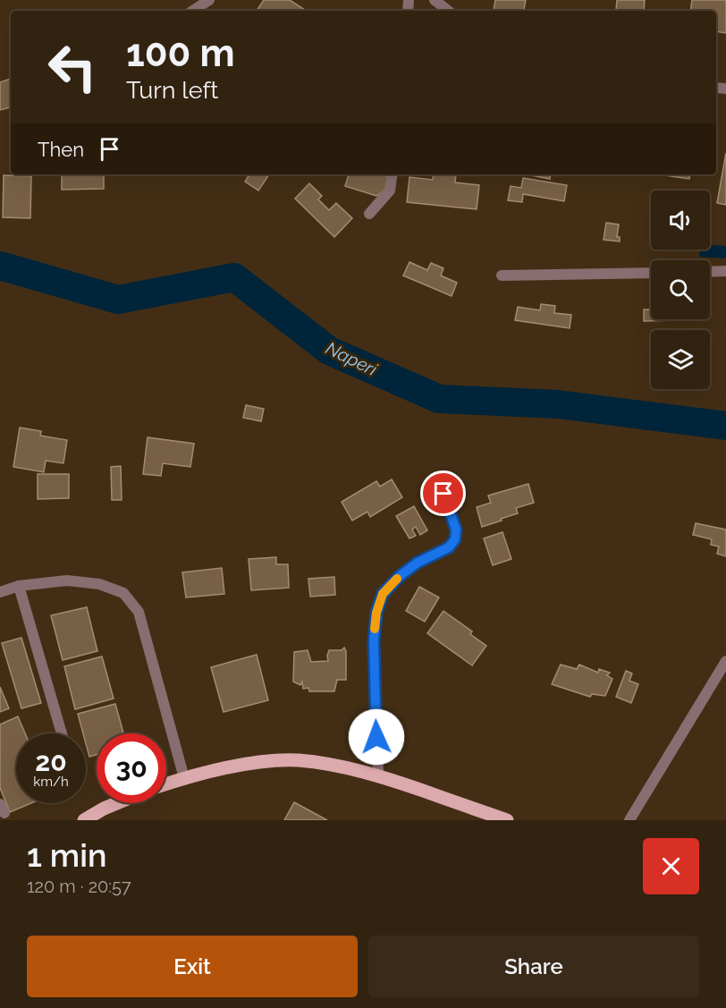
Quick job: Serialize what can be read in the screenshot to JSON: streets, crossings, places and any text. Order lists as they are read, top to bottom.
{
  "water": ["Naperi"],
  "page": {
    "turn": ["100 m", "Turn left"],
    "then": "Then",
    "speed": "20 km/h",
    "limit": "30",
    "heading": ["1 min", "120 m · 20:57"],
    "buttons": ["Exit", "Share"]
  }
}
